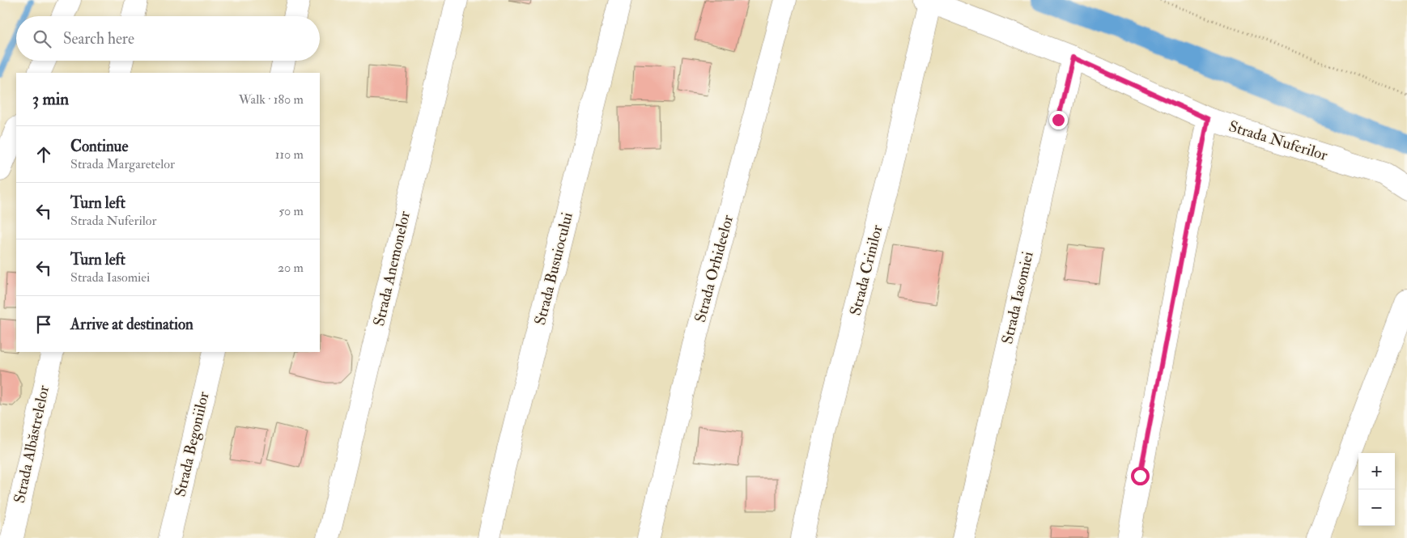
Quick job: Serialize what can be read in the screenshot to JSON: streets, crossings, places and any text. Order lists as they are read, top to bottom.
{
  "streets": {
    "street": [
      "Strada Nuferilor",
      "Strada Anemonelor",
      "Strada Busuiocului",
      "Strada Orhideelor",
      "Strada Crinilor",
      "Strada Iasomiei",
      "Strada Albăstrelelor",
      "Strada Begoniilor"
    ]
  },
  "crossings": [
    ["Strada Nuferilor", "Strada Crinilor"],
    ["Strada Nuferilor", "Strada Iasomiei"]
  ],
  "page": {
    "search": "Search here",
    "heading": ["3 min", "Walk · 180 m"],
    "list": [
      ["Continue", "Strada Margaretelor", "110 m"],
      ["Turn left", "Strada Nuferilor", "50 m"],
      ["Turn left", "Strada Iasomiei", "20 m"],
      "Arrive at destination"
    ],
    "map_buttons": ["+", "−"]
  }
}
